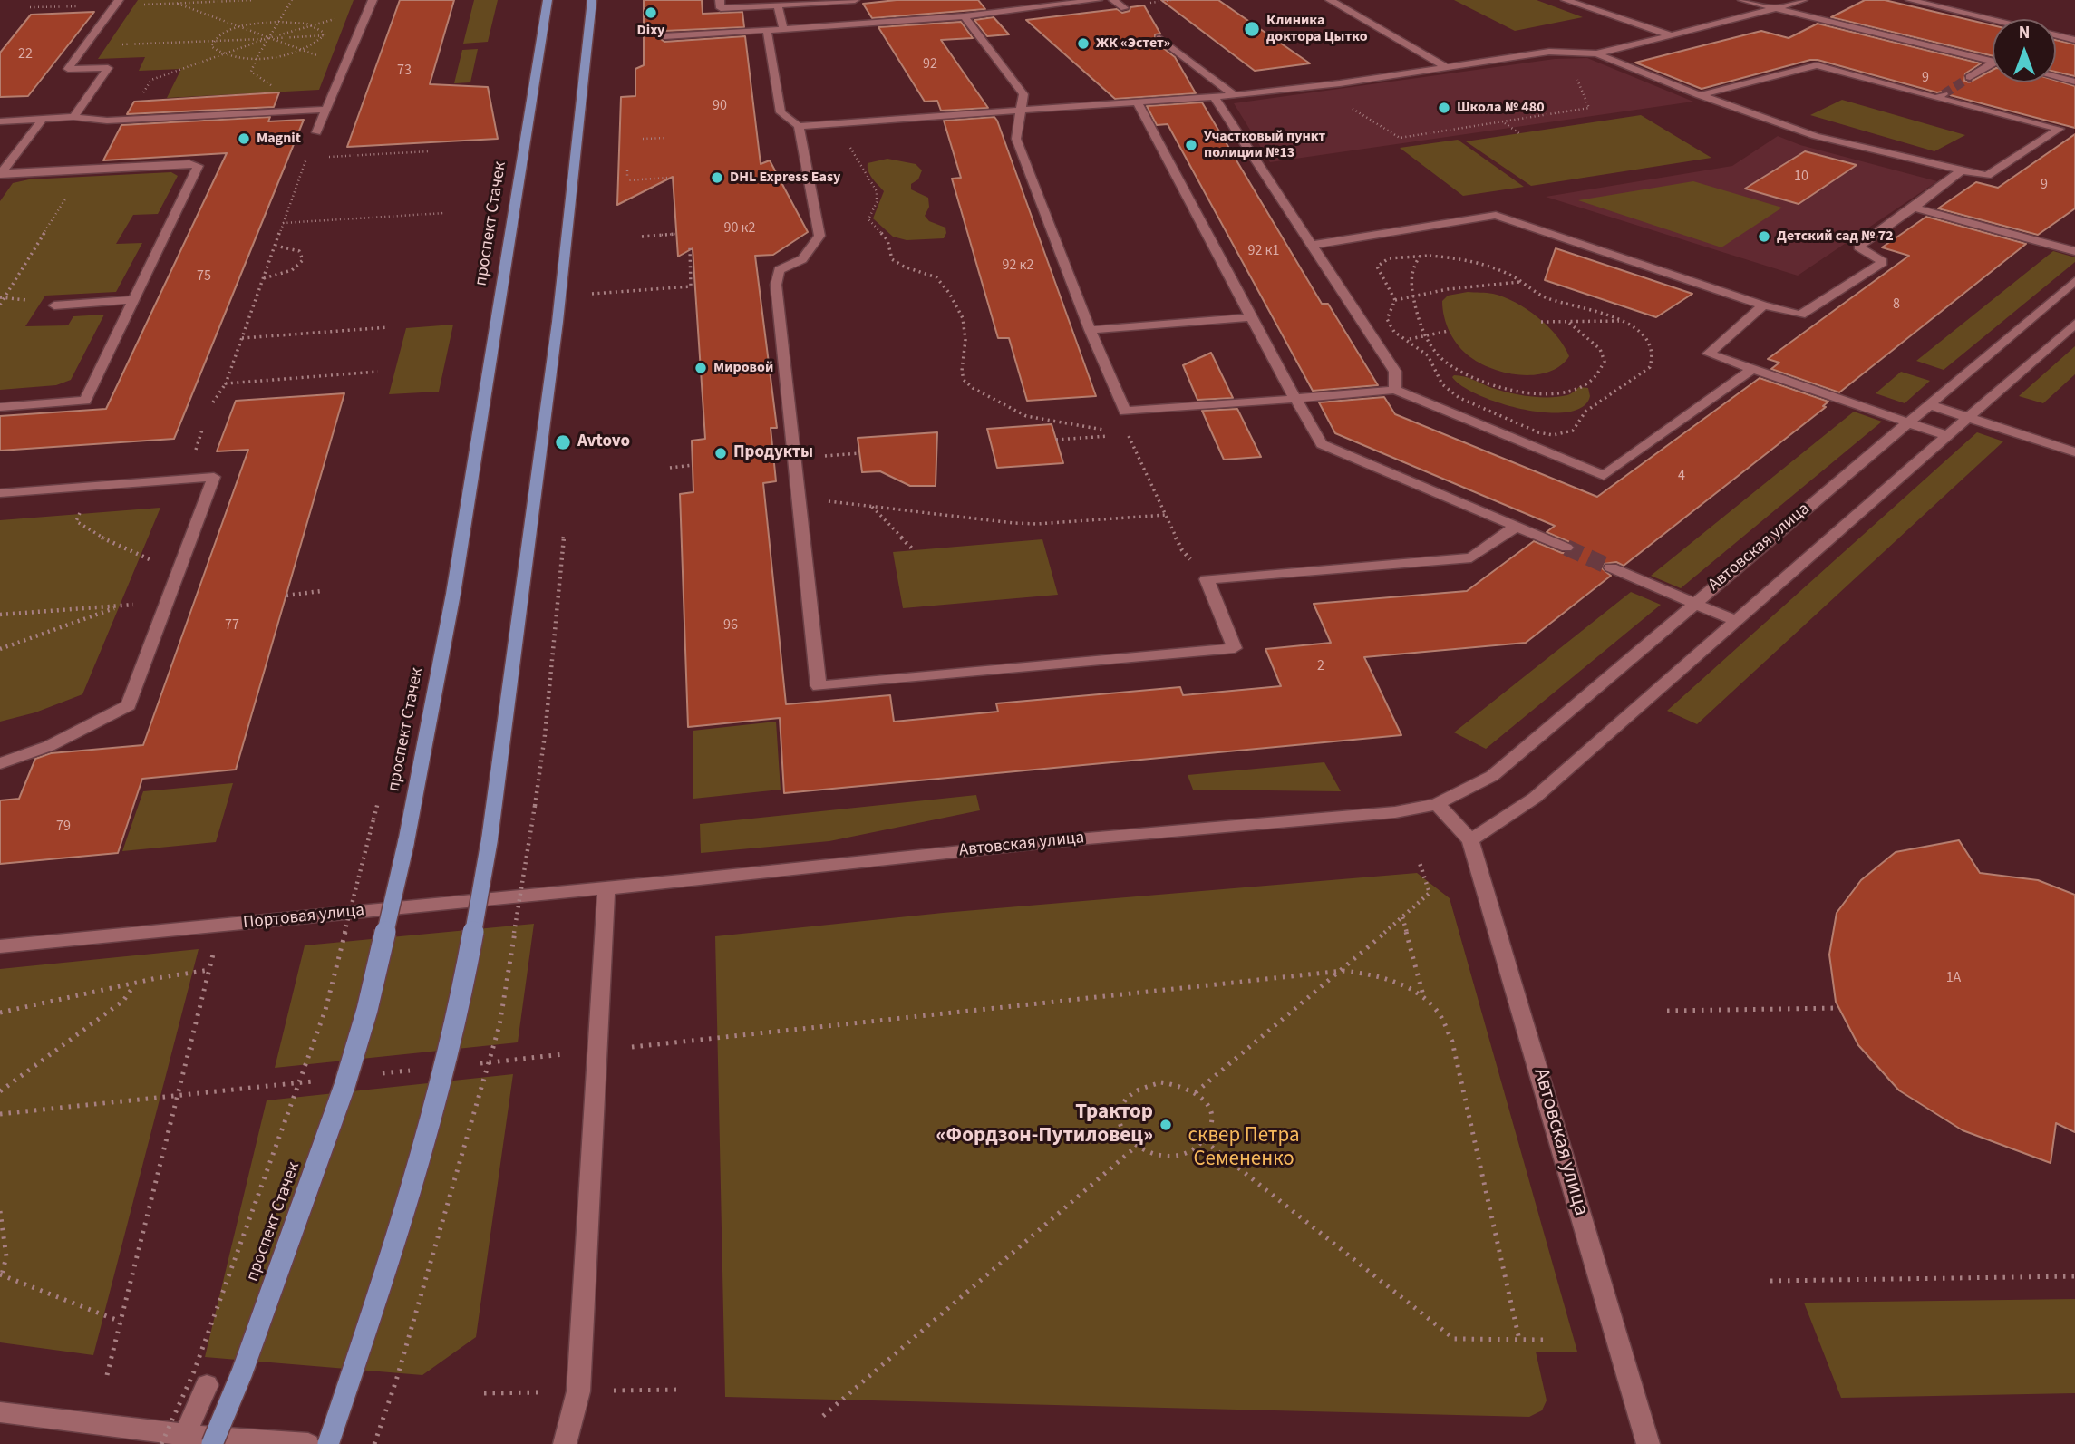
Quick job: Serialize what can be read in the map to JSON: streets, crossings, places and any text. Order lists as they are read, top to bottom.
{
  "streets": {
    "main road": ["проспект Стачек"],
    "street": ["Автовская улица", "Портовая улица"]
  },
  "crossings": [
    ["Автовская улица", "Портовая улица"]
  ],
  "parks": ["сквер Петра Семененко"],
  "places": [
    "Dixy",
    "Клиника доктора Цытко",
    "ЖК «Эстет»",
    "Школа № 480",
    "Magnit",
    "Участковый пункт полиции №13",
    "DHL Express Easy",
    "Детский сад № 72",
    "Мировой",
    "Avtovo",
    "Продукты",
    "Трактор «Фордзон-Путиловец»"
  ],
  "house_numbers": [
    "22",
    "92",
    "73",
    "9",
    "90",
    "10",
    "9",
    "90 к2",
    "92 к1",
    "92 к2",
    "75",
    "8",
    "4",
    "77",
    "96",
    "2",
    "79",
    "1А"
  ],
  "north": "top"
}
